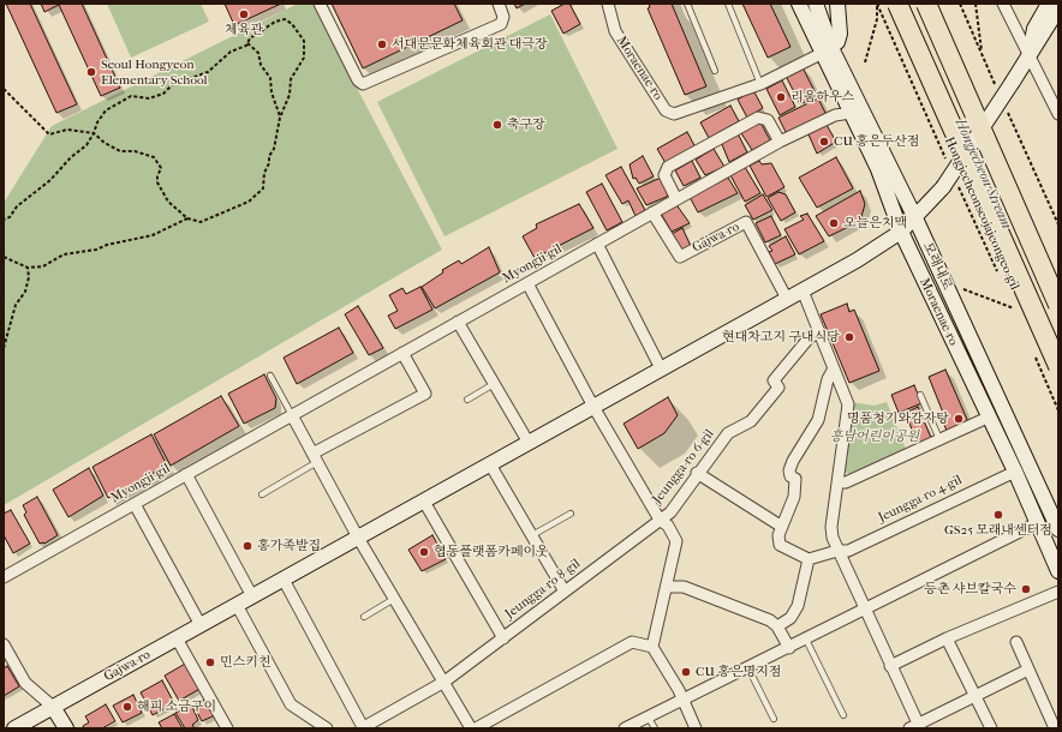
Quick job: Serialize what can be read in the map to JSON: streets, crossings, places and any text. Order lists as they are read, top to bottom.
{
  "streets": {
    "main road": ["Moraenae-ro", "Gajwa-ro", "모래내로"],
    "street": [
      "Myongji-gil",
      "Jeungga-ro 6-gil",
      "Jeungga-ro 4-gil",
      "Jeungga-ro 8-gil"
    ],
    "path": ["Hongjecheonseojajeongeo-gil"]
  },
  "crossings": [
    ["Moraenae-ro", "Gajwa-ro"],
    ["Moraenae-ro", "Myongji-gil"],
    ["Moraenae-ro", "모래내로"],
    ["Moraenae-ro", "Jeungga-ro 4-gil"],
    ["Hongjecheonseojajeongeo-gil", "Gajwa-ro"],
    ["Gajwa-ro", "Myongji-gil"],
    ["Gajwa-ro", "모래내로"],
    ["Gajwa-ro", "Jeungga-ro 6-gil"],
    ["Jeungga-ro 6-gil", "Jeungga-ro 8-gil"]
  ],
  "water": ["Hongjecheon Stream"],
  "parks": ["흥남어린이공원"],
  "places": [
    "체육관",
    "서대문문화체육회관 대극장",
    "Seoul Hongyeon Elementary School",
    "리움하우스",
    "축구장",
    "CU 홍은두산점",
    "오늘은치맥",
    "현대차고지 구내식당",
    "명품청기와감자탕",
    "GS25 모래내센터점",
    "홍가족발집",
    "협동플랫폼카페이웃",
    "등촌 샤브칼국수",
    "민스키친",
    "CU 홍은명지점",
    "해피 소금구이"
  ]
}
